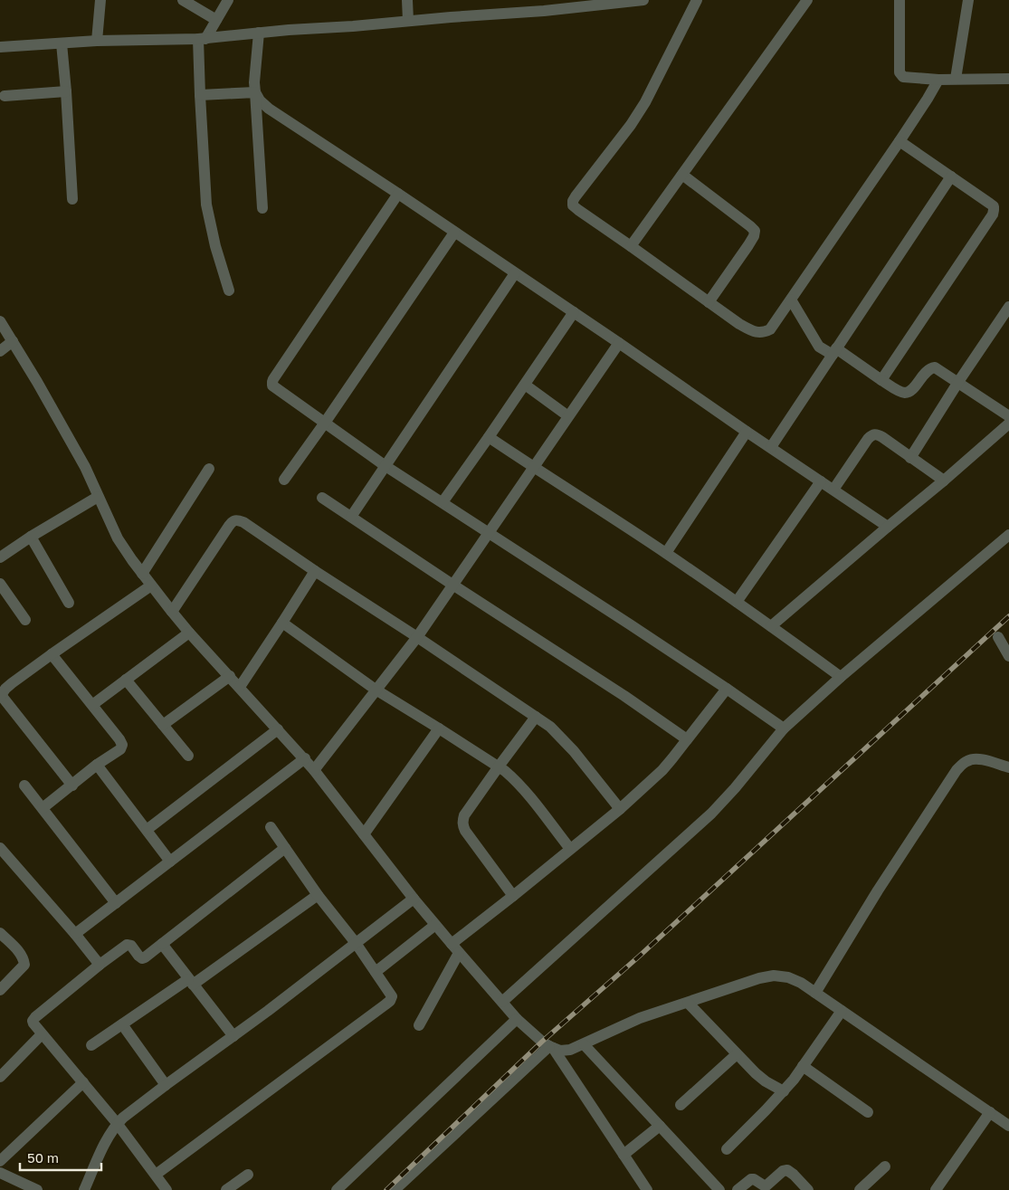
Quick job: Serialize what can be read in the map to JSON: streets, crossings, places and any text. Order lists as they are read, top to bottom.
{
  "scale_bar": "50 m"
}
